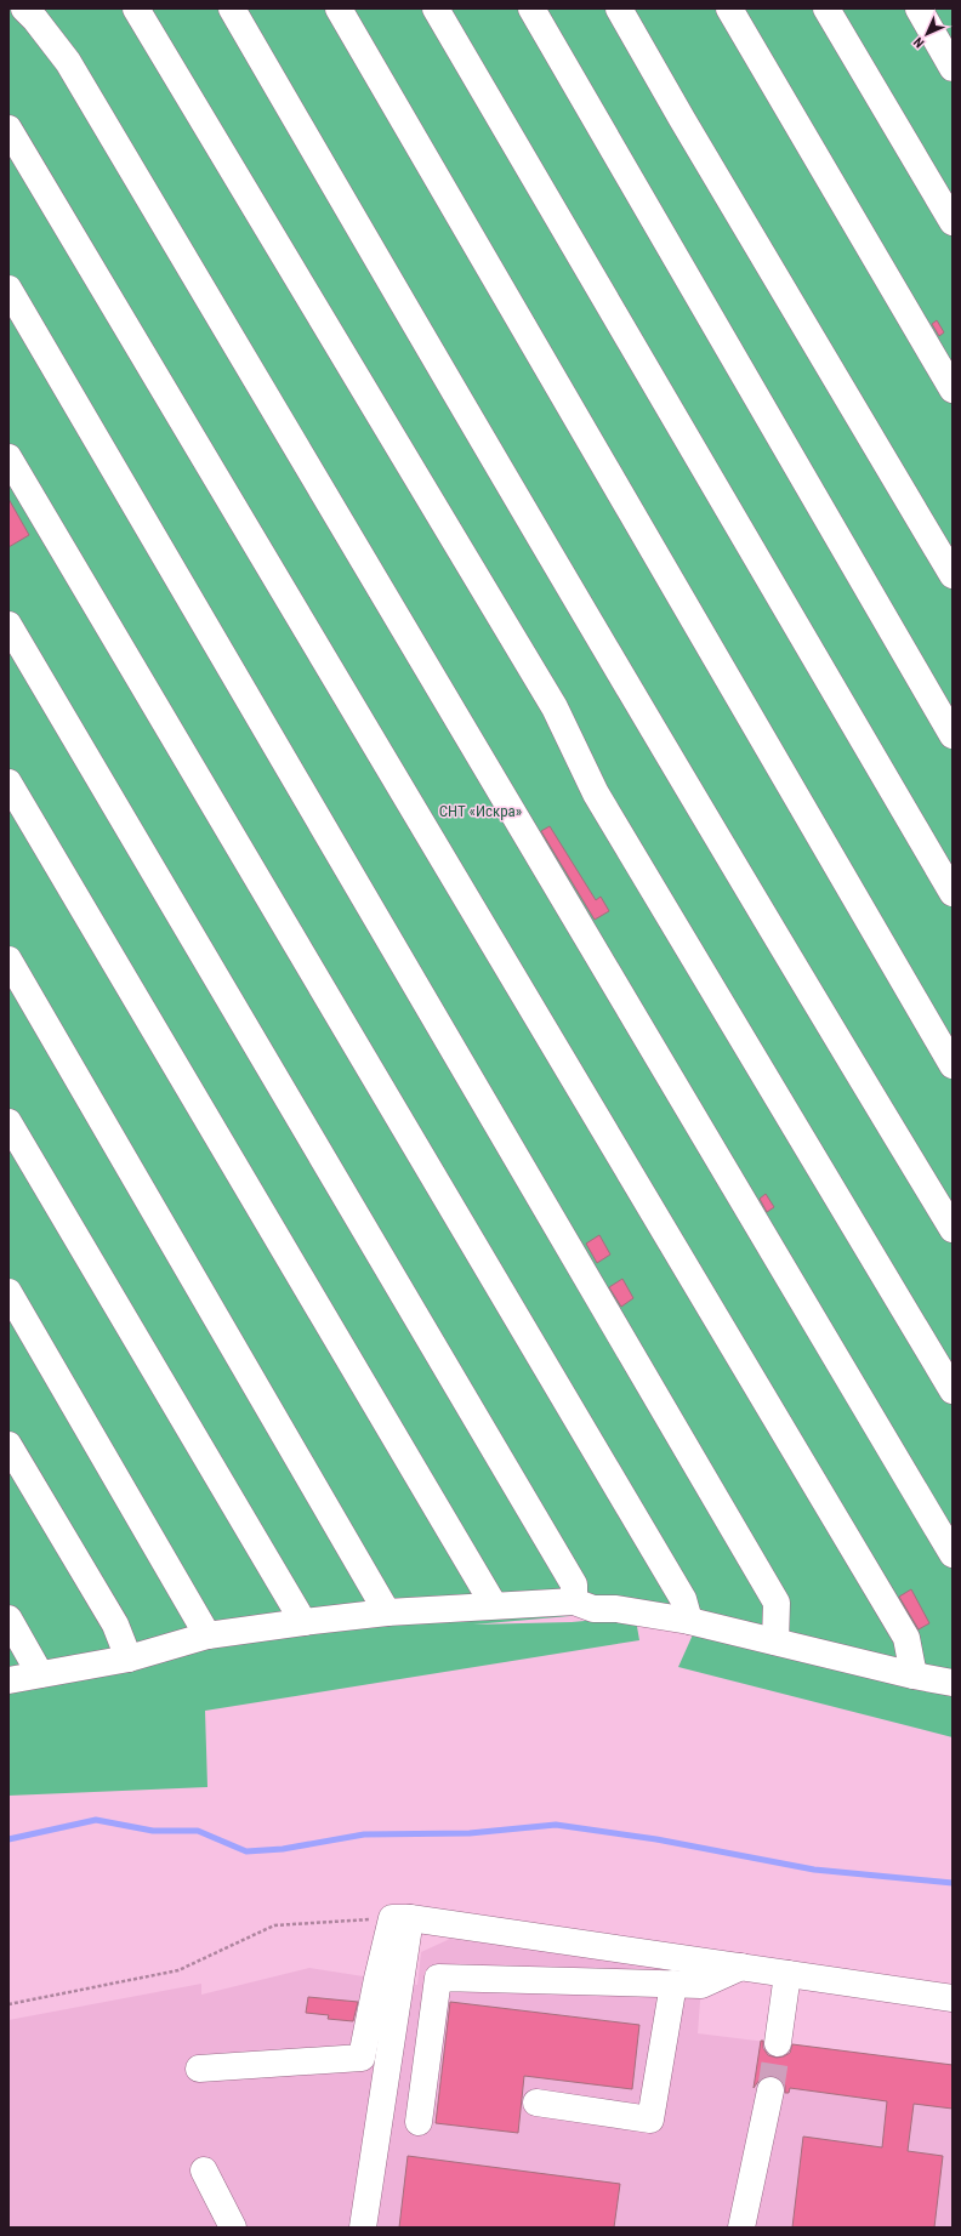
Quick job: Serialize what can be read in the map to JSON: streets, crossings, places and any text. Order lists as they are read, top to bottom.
{
  "parks": ["СНТ «Искра»"],
  "north": "bottom left"
}
